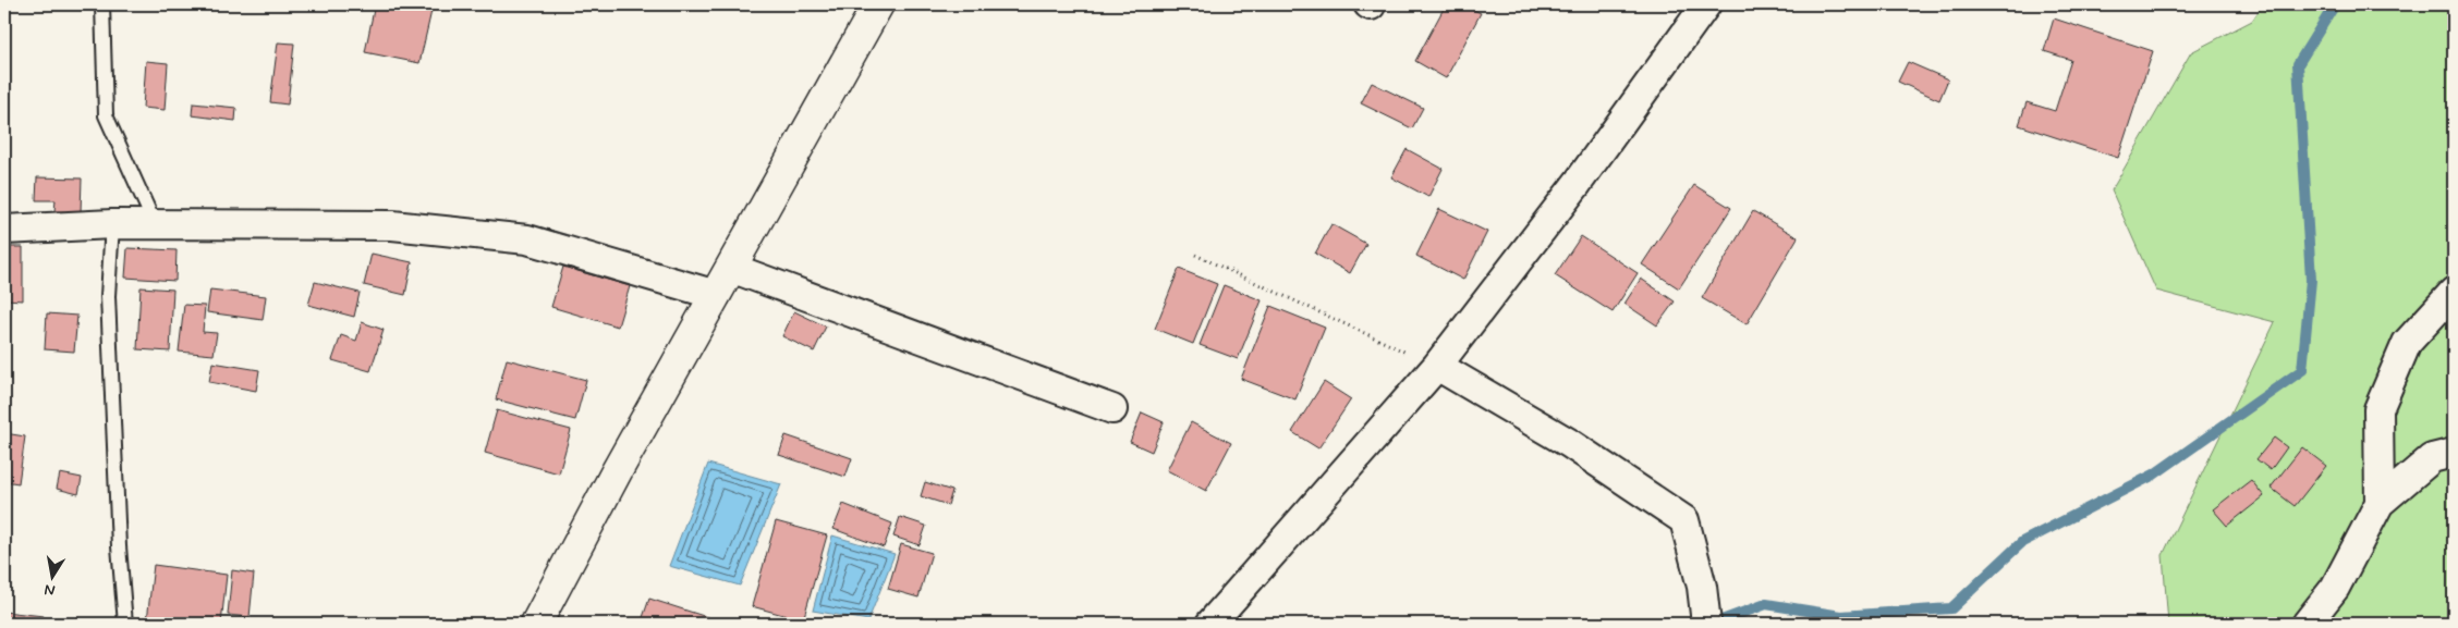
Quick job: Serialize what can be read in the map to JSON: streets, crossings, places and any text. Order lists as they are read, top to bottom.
{
  "north": "bottom"
}
